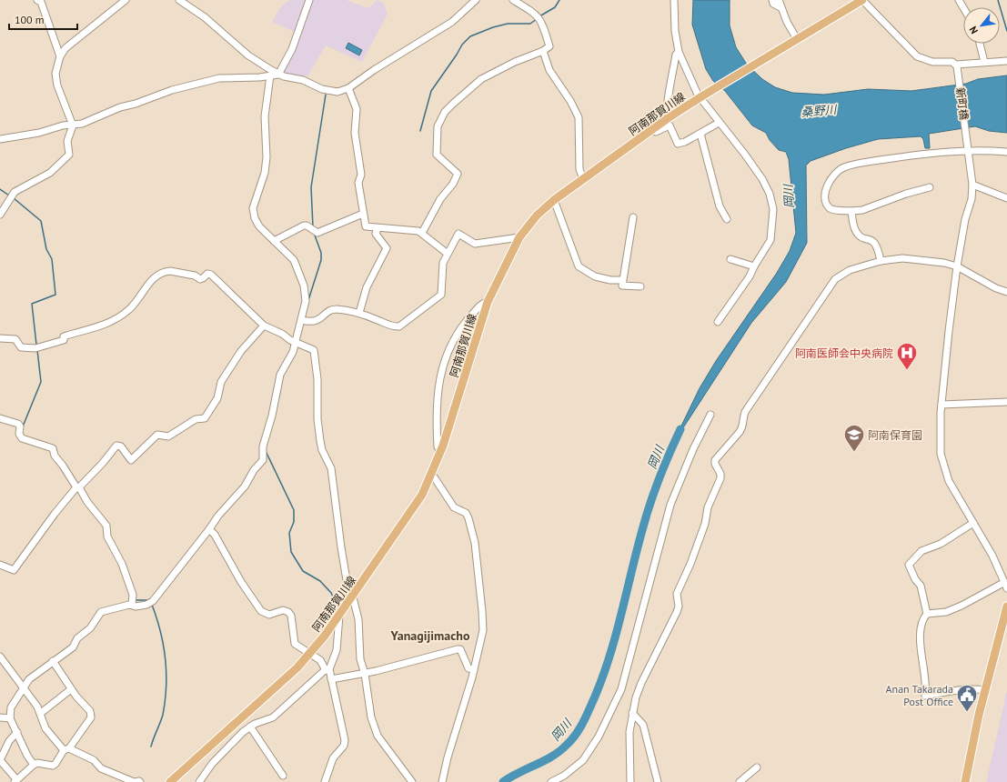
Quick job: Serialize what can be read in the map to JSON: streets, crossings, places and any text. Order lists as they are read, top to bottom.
{
  "streets": {
    "main road": ["阿南那賀川線"],
    "street": ["新町橋"]
  },
  "districts": ["Yanagijimacho"],
  "water": ["桑野川", "岡川"],
  "places": {
    "hospital": ["阿南医師会中央病院"],
    "school or university": ["阿南保育園"],
    "public building": ["Anan Takarada Post Office"]
  },
  "scale_bar": "100 m",
  "north": "bottom left"
}
